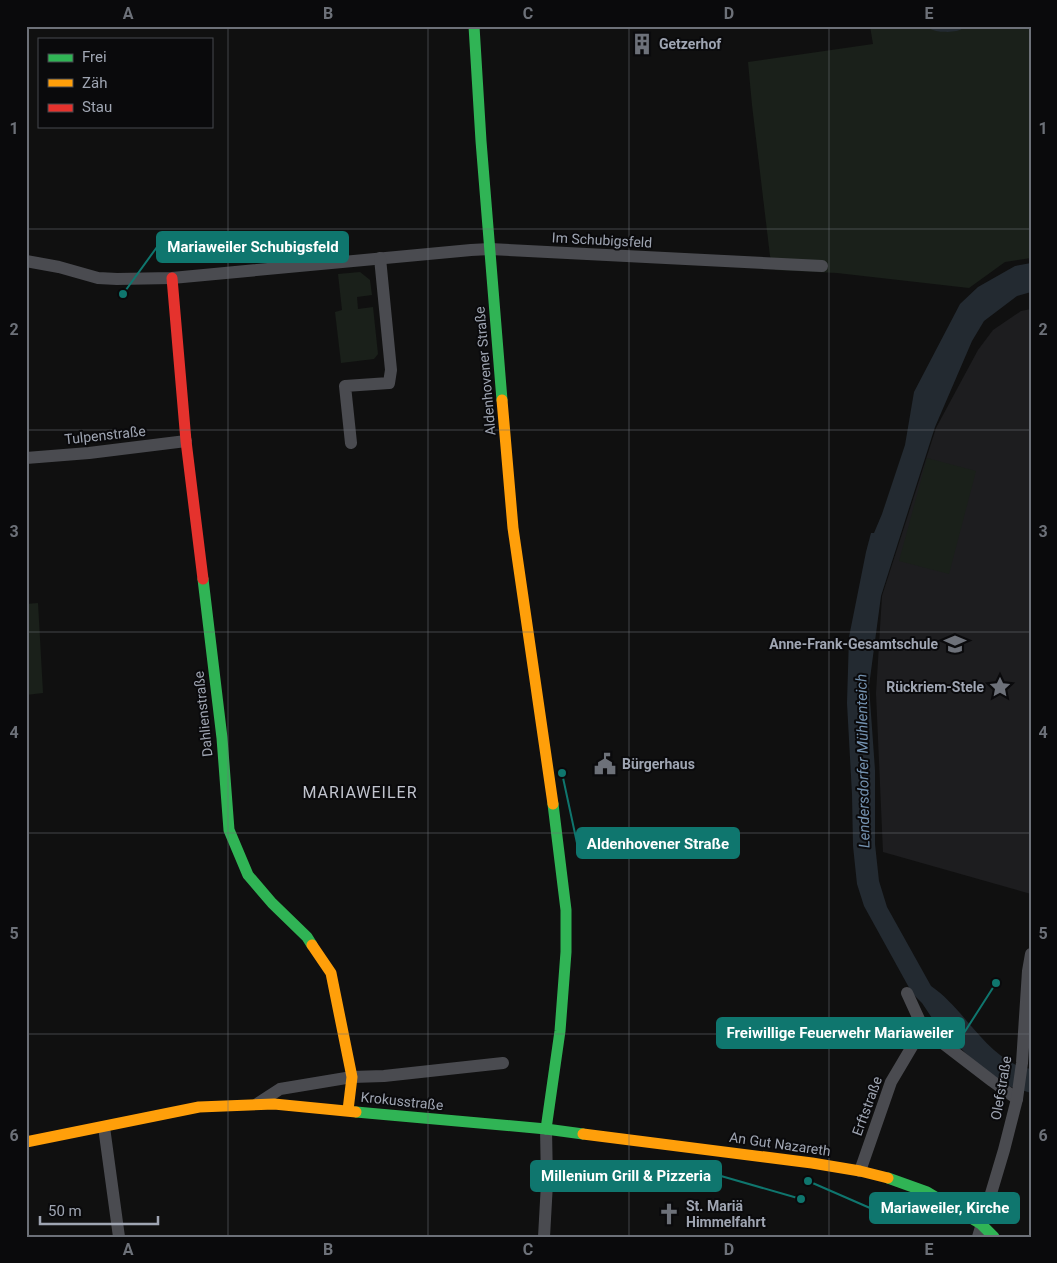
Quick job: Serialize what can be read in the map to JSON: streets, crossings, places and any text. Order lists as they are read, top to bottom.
{
  "streets": {
    "main road": [
      "Aldenhovener Straße",
      "Dahlienstraße",
      "Krokusstraße",
      "An Gut Nazareth"
    ],
    "street": [
      "Im Schubigsfeld",
      "Tulpenstraße",
      "Olefstraße",
      "Erftstraße"
    ]
  },
  "crossings": [
    ["Im Schubigsfeld", "Aldenhovener Straße"],
    ["Im Schubigsfeld", "Dahlienstraße"],
    ["Aldenhovener Straße", "Krokusstraße"],
    ["Aldenhovener Straße", "An Gut Nazareth"],
    ["Tulpenstraße", "Dahlienstraße"],
    ["Dahlienstraße", "Krokusstraße"],
    ["Olefstraße", "An Gut Nazareth"],
    ["Krokusstraße", "An Gut Nazareth"],
    ["Erftstraße", "An Gut Nazareth"]
  ],
  "districts": ["MARIAWEILER"],
  "water": ["Lendersdorfer Mühlenteich"],
  "places": {
    "building": ["Getzerhof"],
    "other": [
      "Mariaweiler Schubigsfeld",
      "Aldenhovener Straße",
      "Freiwillige Feuerwehr Mariaweiler",
      "Mariaweiler, Kirche",
      "Millenium Grill & Pizzeria"
    ],
    "school or university": ["Anne-Frank-Gesamtschule"],
    "place": ["Rückriem-Stele"],
    "public building": ["Bürgerhaus"],
    "church": ["St. Mariä Himmelfahrt"]
  },
  "legend": ["Frei", "Zäh", "Stau"],
  "scale_bar": "50 m",
  "grid": {
    "columns": [
      "A",
      "B",
      "C",
      "D",
      "E"
    ],
    "rows": [
      "1",
      "2",
      "3",
      "4",
      "5",
      "6"
    ]
  }
}
